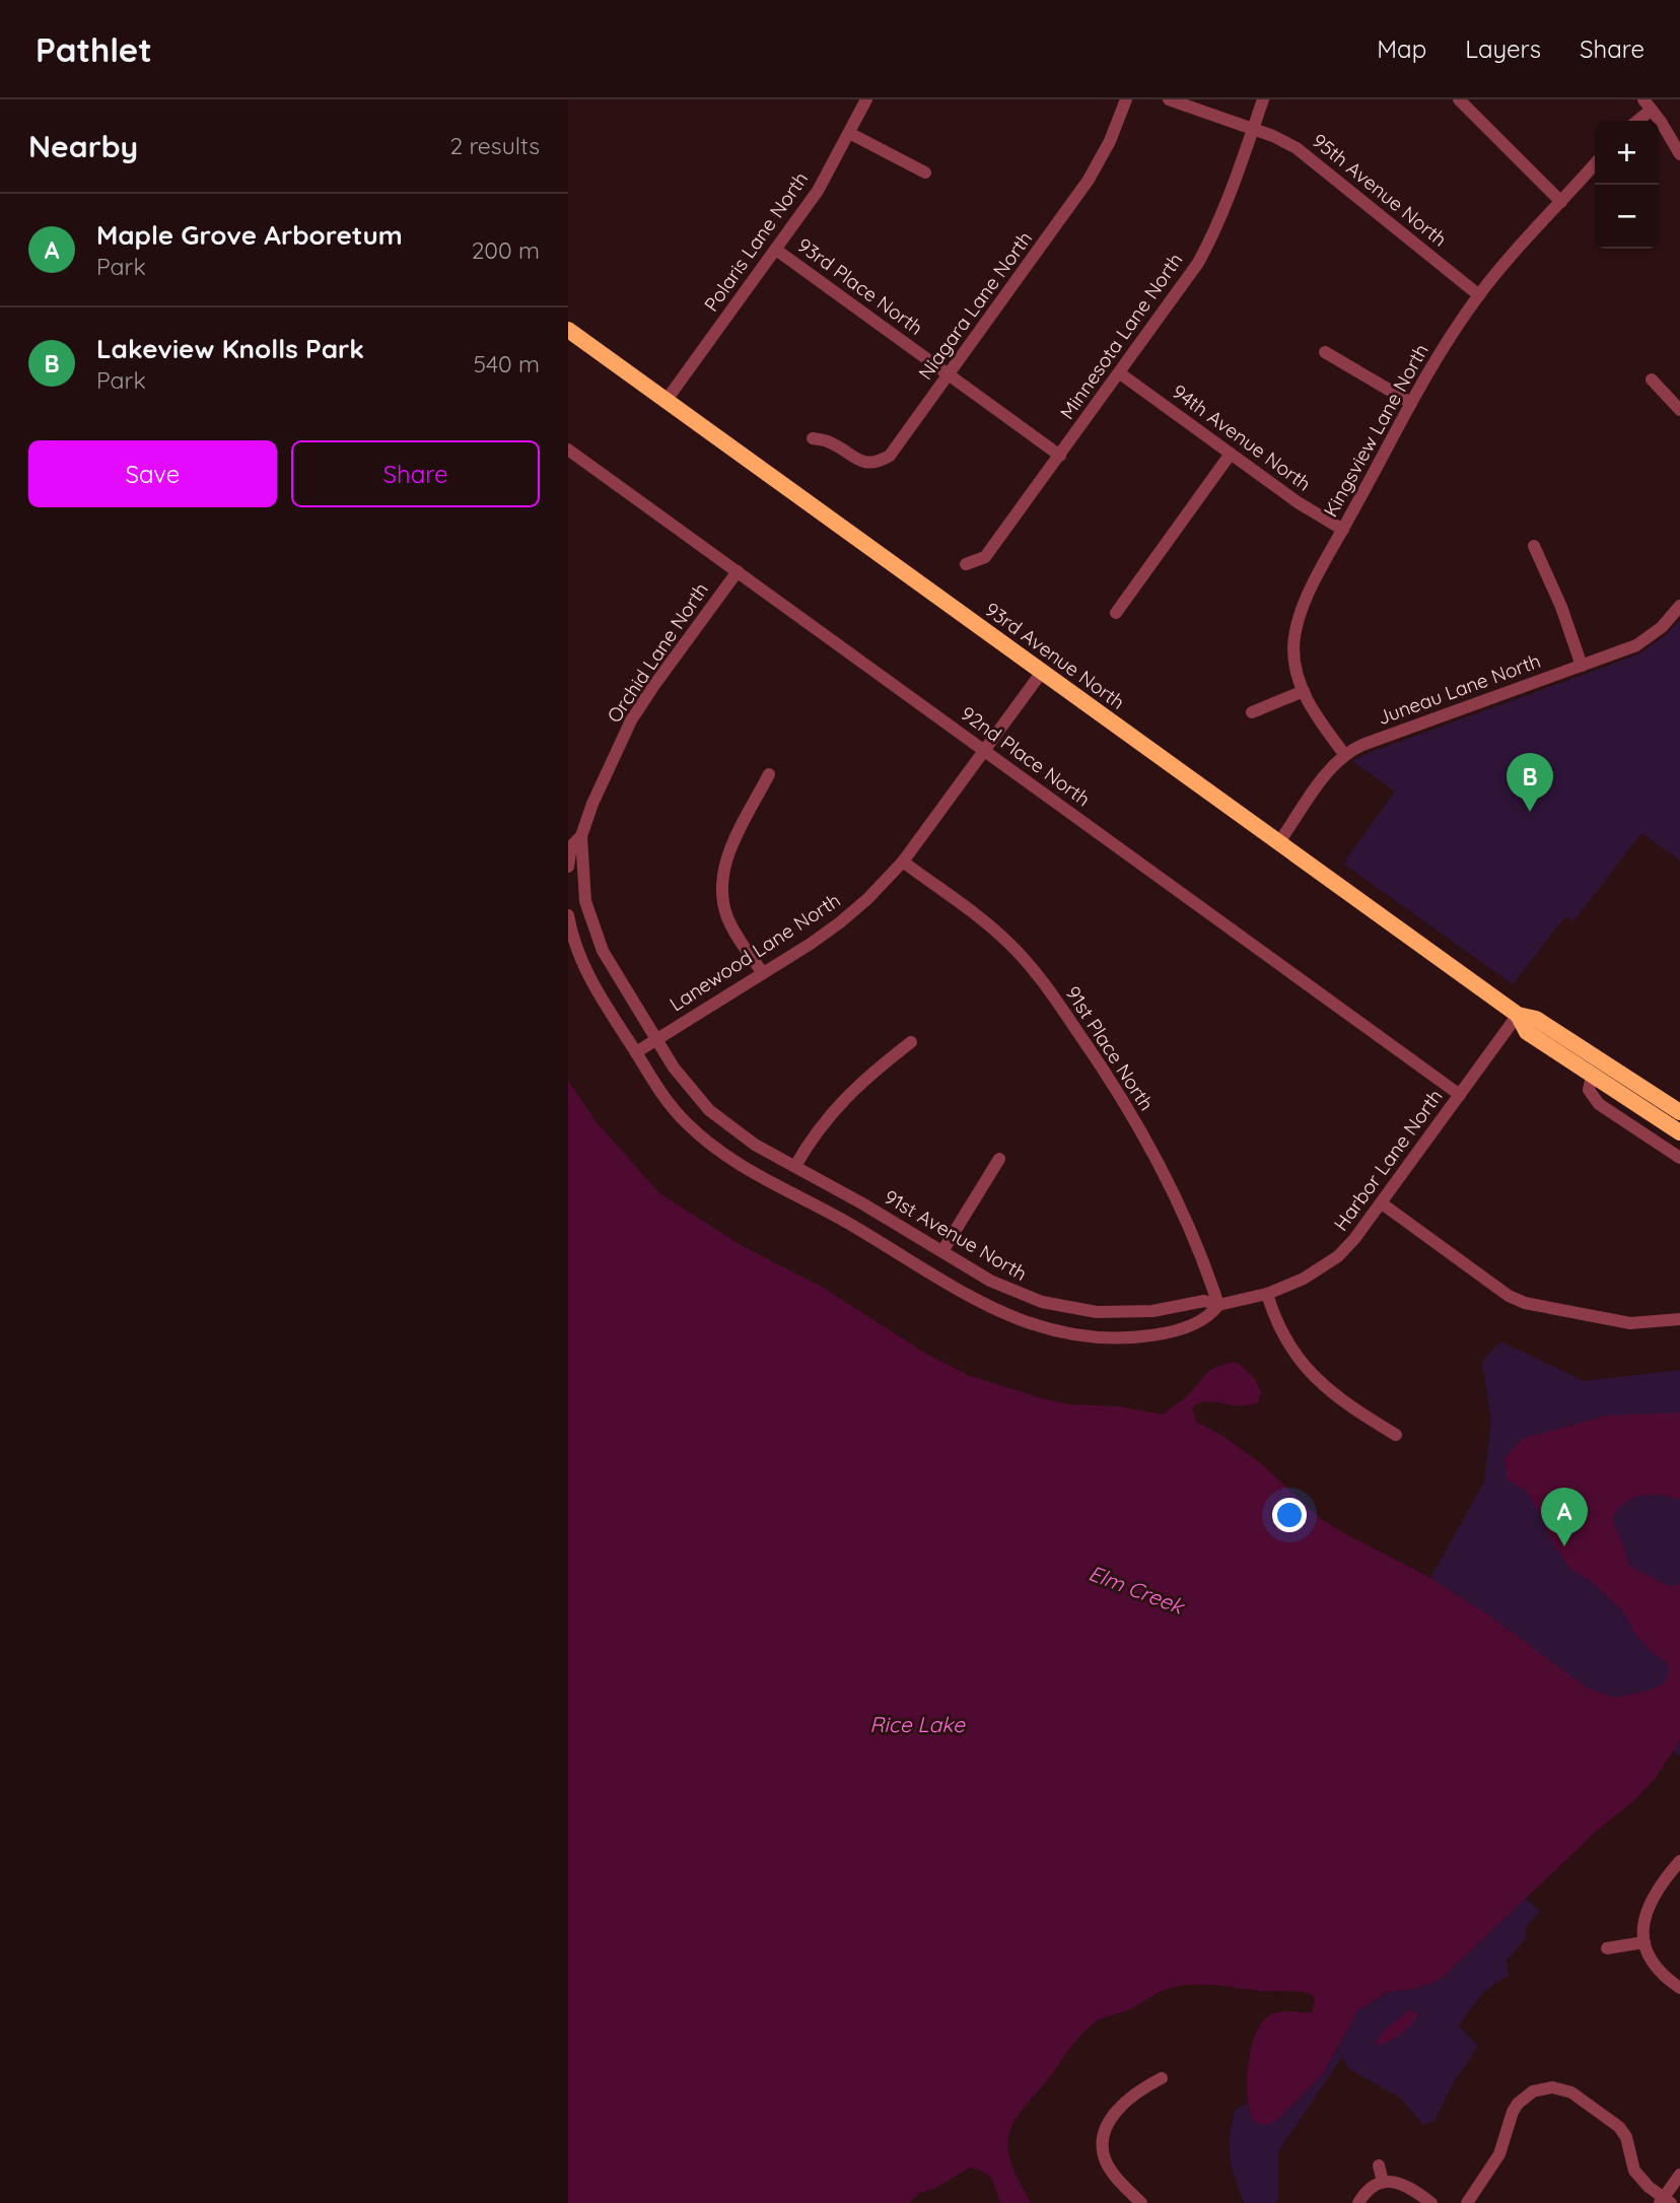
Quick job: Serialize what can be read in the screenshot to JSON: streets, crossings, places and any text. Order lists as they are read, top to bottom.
{
  "streets": {
    "main road": ["93rd Avenue North"],
    "street": [
      "95th Avenue North",
      "Polaris Lane North",
      "93rd Place North",
      "Niagara Lane North",
      "Minnesota Lane North",
      "Kingsview Lane North",
      "94th Avenue North",
      "Orchid Lane North",
      "Juneau Lane North",
      "92nd Place North",
      "Lanewood Lane North",
      "91st Place North",
      "Harbor Lane North",
      "91st Avenue North"
    ]
  },
  "crossings": [
    ["95th Avenue North", "Minnesota Lane North"],
    ["95th Avenue North", "Kingsview Lane North"],
    ["Polaris Lane North", "93rd Place North"],
    ["Polaris Lane North", "93rd Avenue North"],
    ["93rd Place North", "Niagara Lane North"],
    ["93rd Place North", "Minnesota Lane North"],
    ["Minnesota Lane North", "94th Avenue North"],
    ["Kingsview Lane North", "94th Avenue North"],
    ["Kingsview Lane North", "Juneau Lane North"],
    ["Orchid Lane North", "92nd Place North"],
    ["Orchid Lane North", "91st Avenue North"],
    ["93rd Avenue North", "Juneau Lane North"],
    ["93rd Avenue North", "Lanewood Lane North"],
    ["93rd Avenue North", "Harbor Lane North"],
    ["92nd Place North", "Lanewood Lane North"],
    ["92nd Place North", "Harbor Lane North"],
    ["Lanewood Lane North", "91st Place North"],
    ["Lanewood Lane North", "91st Avenue North"],
    ["91st Place North", "Harbor Lane North"],
    ["91st Place North", "91st Avenue North"],
    ["Harbor Lane North", "91st Avenue North"]
  ],
  "water": ["Elm Creek", "Rice Lake"],
  "page": {
    "header": "Pathlet",
    "nav": ["Map", "Layers", "Share"],
    "heading": ["Nearby", "2 results"],
    "map_buttons": ["+", "−"],
    "list": [
      {
        "mark": "A",
        "name": "Maple Grove Arboretum",
        "note": "Park",
        "value": "200 m"
      },
      {
        "mark": "B",
        "name": "Lakeview Knolls Park",
        "note": "Park",
        "value": "540 m"
      }
    ],
    "buttons": ["Save", "Share"],
    "pins": ["B", "A"]
  }
}
